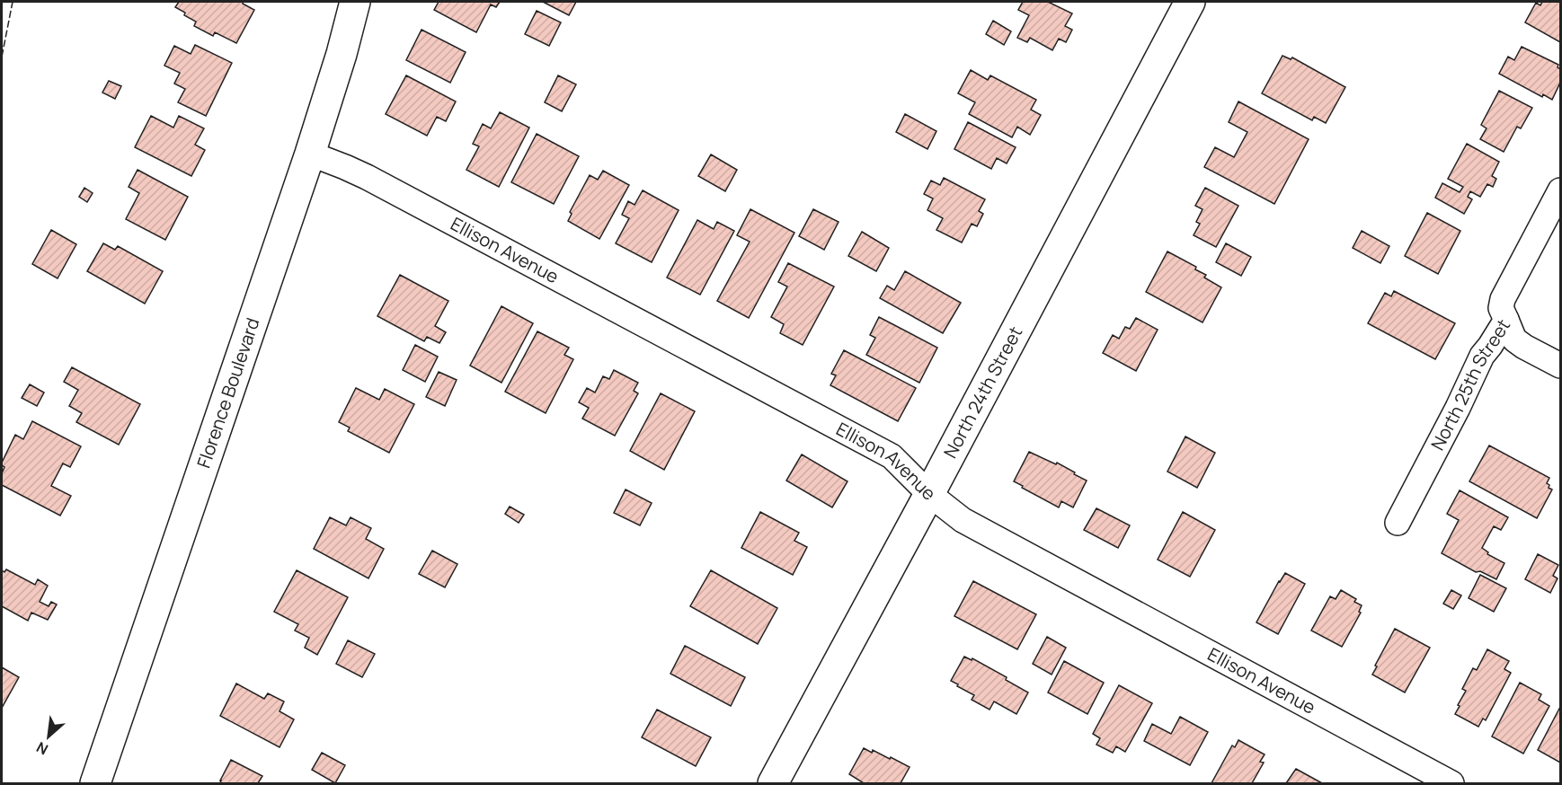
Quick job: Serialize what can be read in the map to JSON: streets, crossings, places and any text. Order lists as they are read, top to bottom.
{
  "streets": {
    "street": [
      "Ellison Avenue",
      "North 25th Street",
      "North 24th Street",
      "Florence Boulevard"
    ]
  },
  "crossings": [
    ["Ellison Avenue", "North 24th Street"],
    ["Ellison Avenue", "Florence Boulevard"]
  ],
  "north": "bottom left"
}
